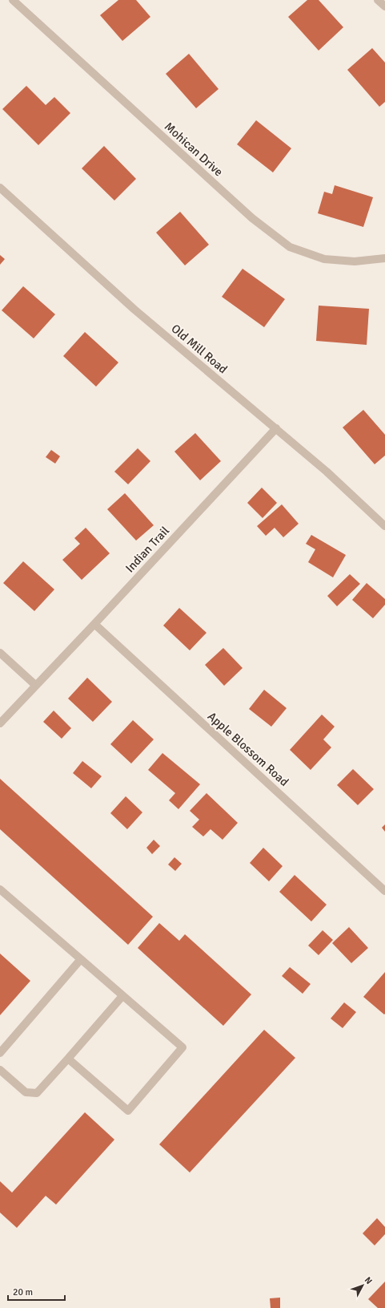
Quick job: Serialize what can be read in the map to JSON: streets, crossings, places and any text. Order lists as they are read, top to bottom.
{
  "streets": {
    "street": [
      "Mohican Drive",
      "Old Mill Road",
      "Indian Trail",
      "Apple Blossom Road"
    ]
  },
  "crossings": [
    ["Old Mill Road", "Indian Trail"],
    ["Indian Trail", "Apple Blossom Road"]
  ],
  "scale_bar": "20 m",
  "north": "top right"
}
